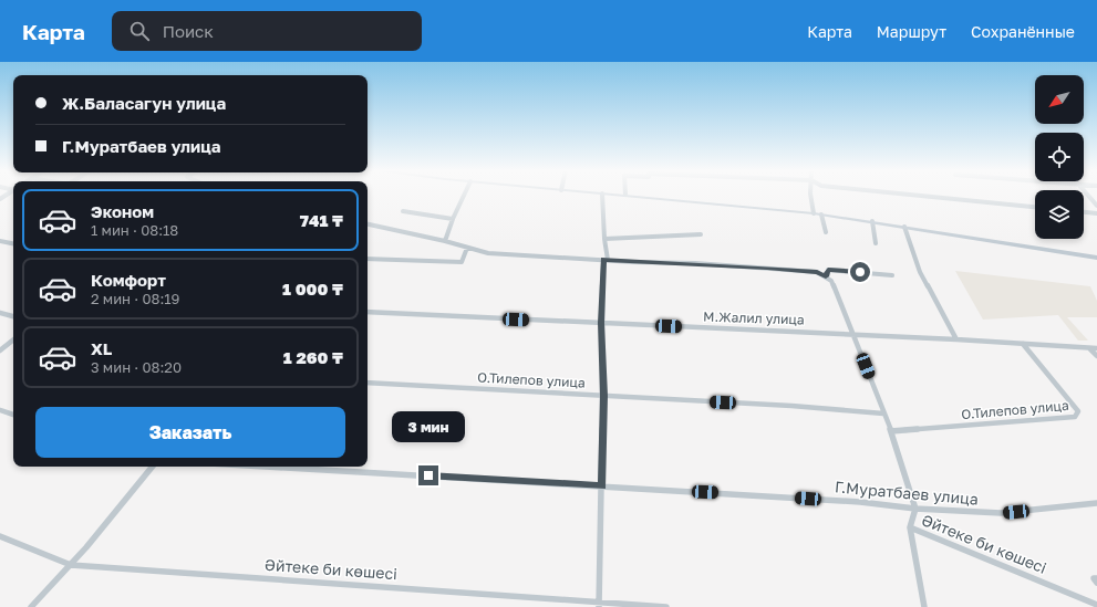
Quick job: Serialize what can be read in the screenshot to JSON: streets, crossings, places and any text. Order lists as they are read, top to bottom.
{
  "streets": {
    "street": [
      "М.Жалил улица",
      "О.Тилепов улица",
      "Г.Муратбаев улица",
      "Әйтеке би көшесі"
    ]
  },
  "crossings": [
    ["М.Жалил улица", "О.Тилепов улица"]
  ],
  "north": "bottom left",
  "page": {
    "header": "Карта",
    "search": "Поиск",
    "nav": ["Карта", "Маршрут", "Сохранённые"],
    "banner": ["Ж.Баласагун улица", "Г.Муратбаев улица"],
    "list": [
      {
        "name": "Эконом",
        "note": "1 мин · 08:18",
        "value": "741 ₸"
      },
      {
        "name": "Комфорт",
        "note": "2 мин · 08:19",
        "value": "1 000 ₸"
      },
      {
        "name": "XL",
        "note": "3 мин · 08:20",
        "value": "1 260 ₸"
      }
    ],
    "buttons": "Заказать",
    "bubble": "3 мин"
  }
}
